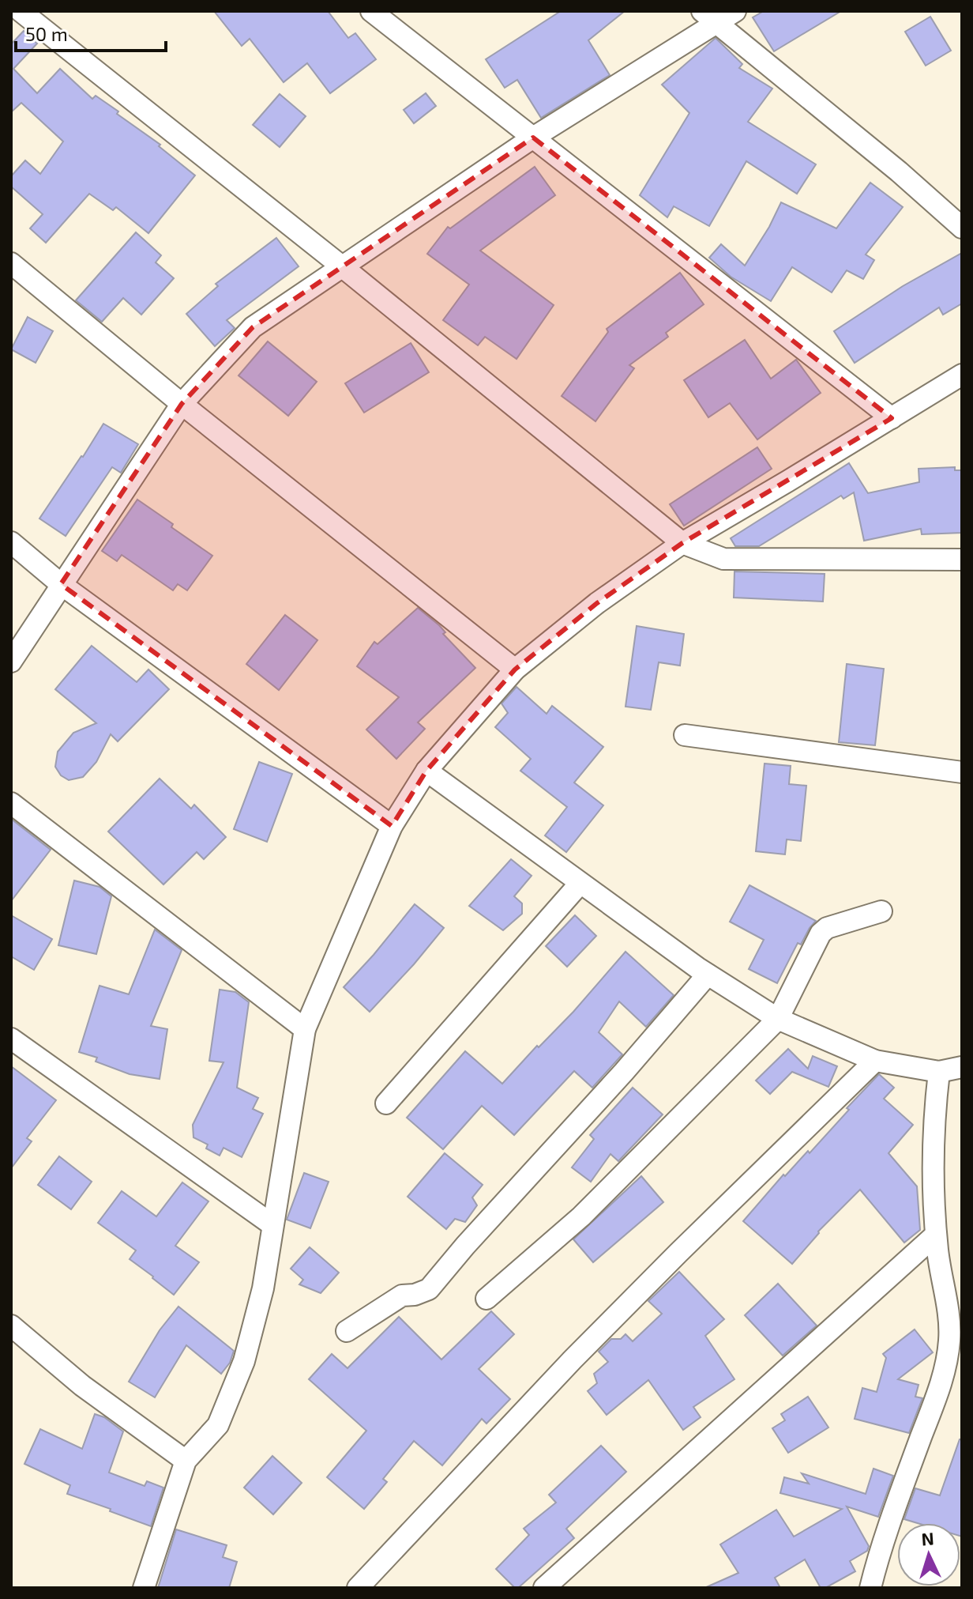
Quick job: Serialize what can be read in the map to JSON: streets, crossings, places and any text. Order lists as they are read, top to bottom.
{
  "scale_bar": "50 m",
  "north": "top"
}
